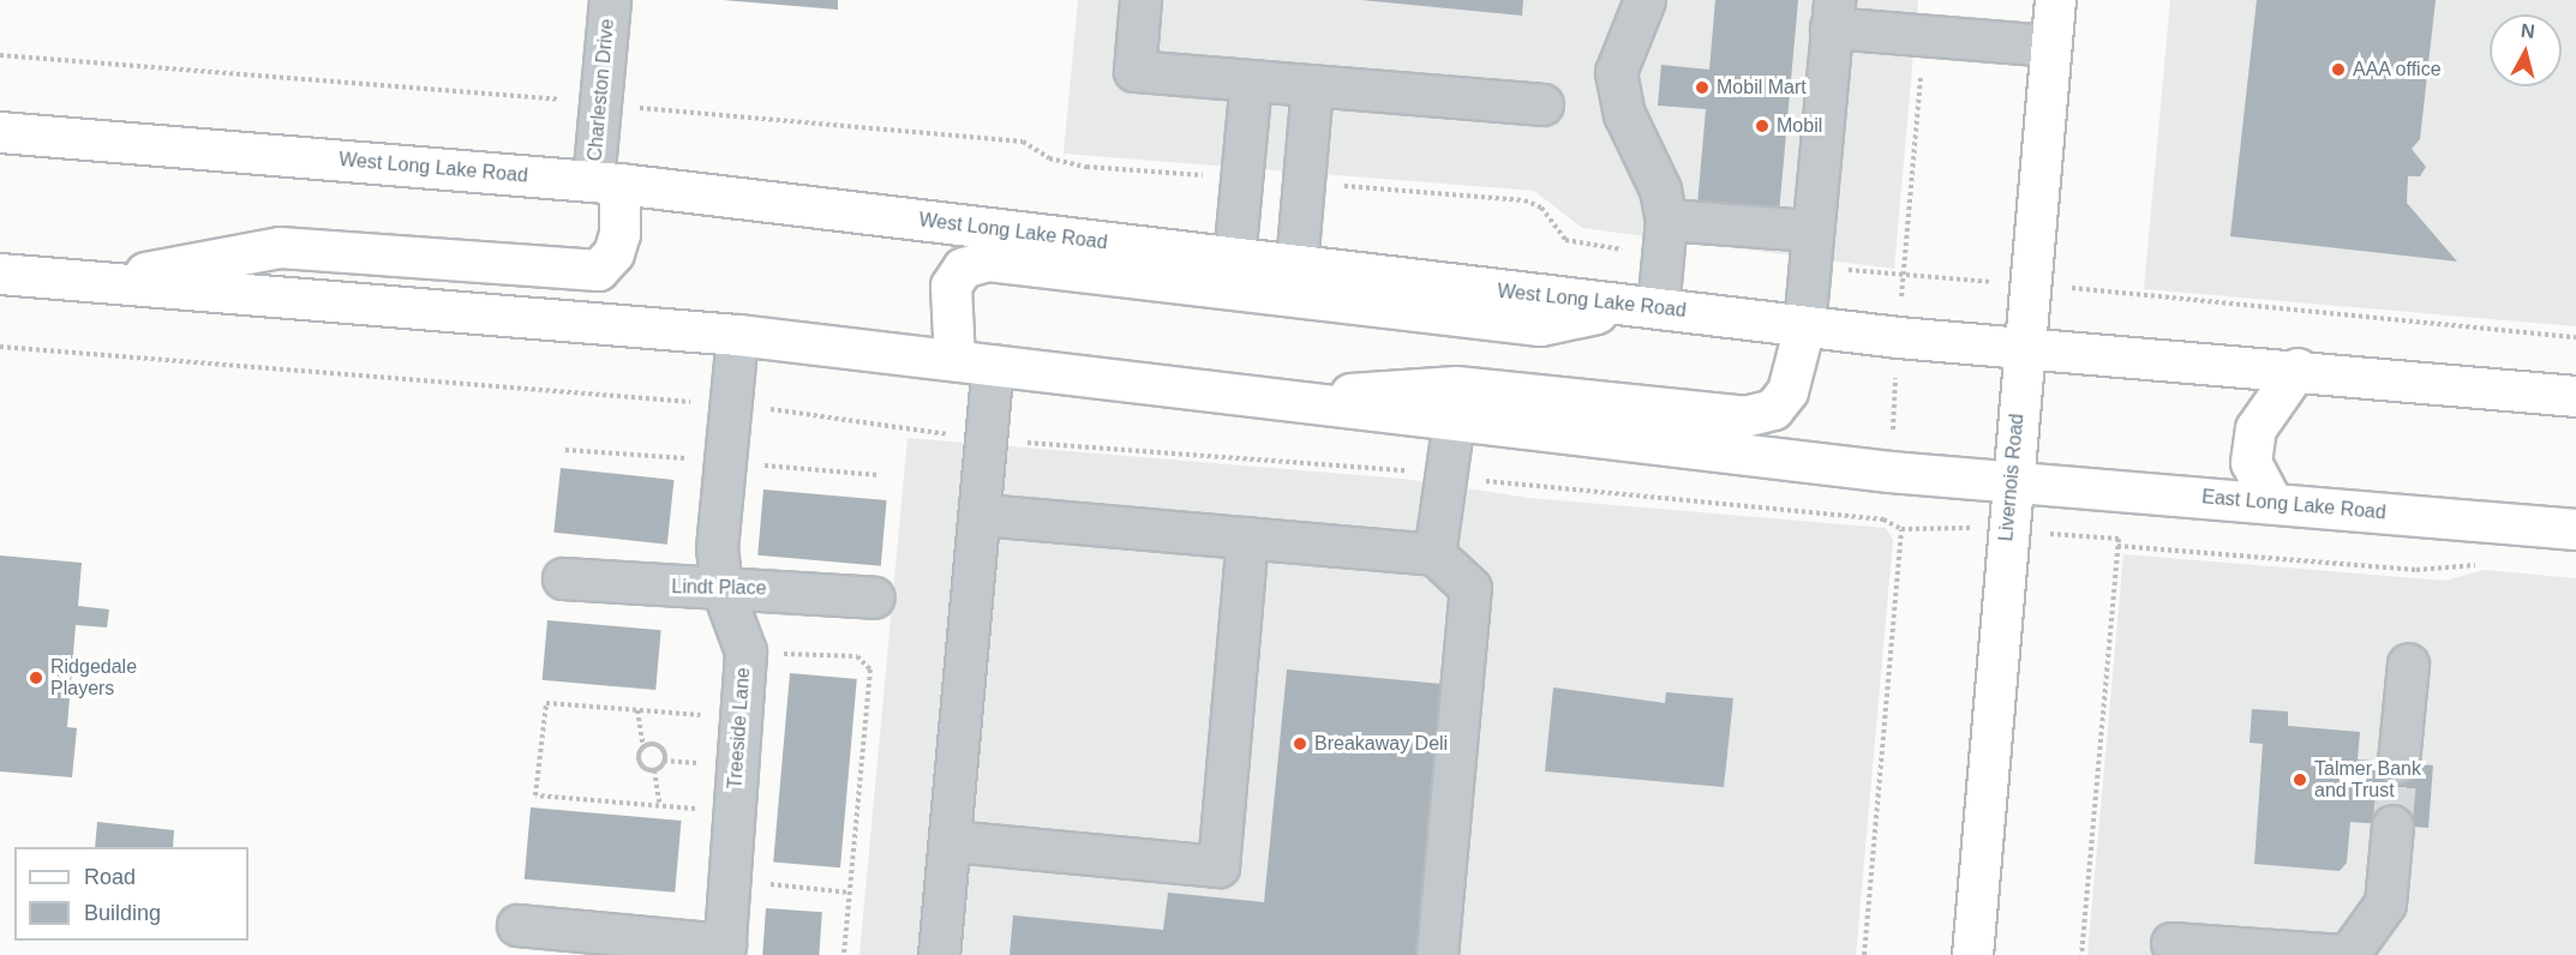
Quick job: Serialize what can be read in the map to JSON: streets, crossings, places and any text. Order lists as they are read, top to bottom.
{
  "streets": {
    "main road": ["West Long Lake Road", "Livernois Road", "East Long Lake Road"],
    "street": ["Charleston Drive", "Lindt Place", "Treeside Lane"]
  },
  "crossings": [
    ["Charleston Drive", "West Long Lake Road"],
    ["West Long Lake Road", "Livernois Road"],
    ["Livernois Road", "East Long Lake Road"],
    ["Lindt Place", "Treeside Lane"]
  ],
  "places": [
    "AAA office",
    "Mobil Mart",
    "Mobil",
    "Ridgedale Players",
    "Breakaway Deli",
    "Talmer Bank and Trust"
  ],
  "legend": ["Road", "Building"],
  "north": "top"
}
